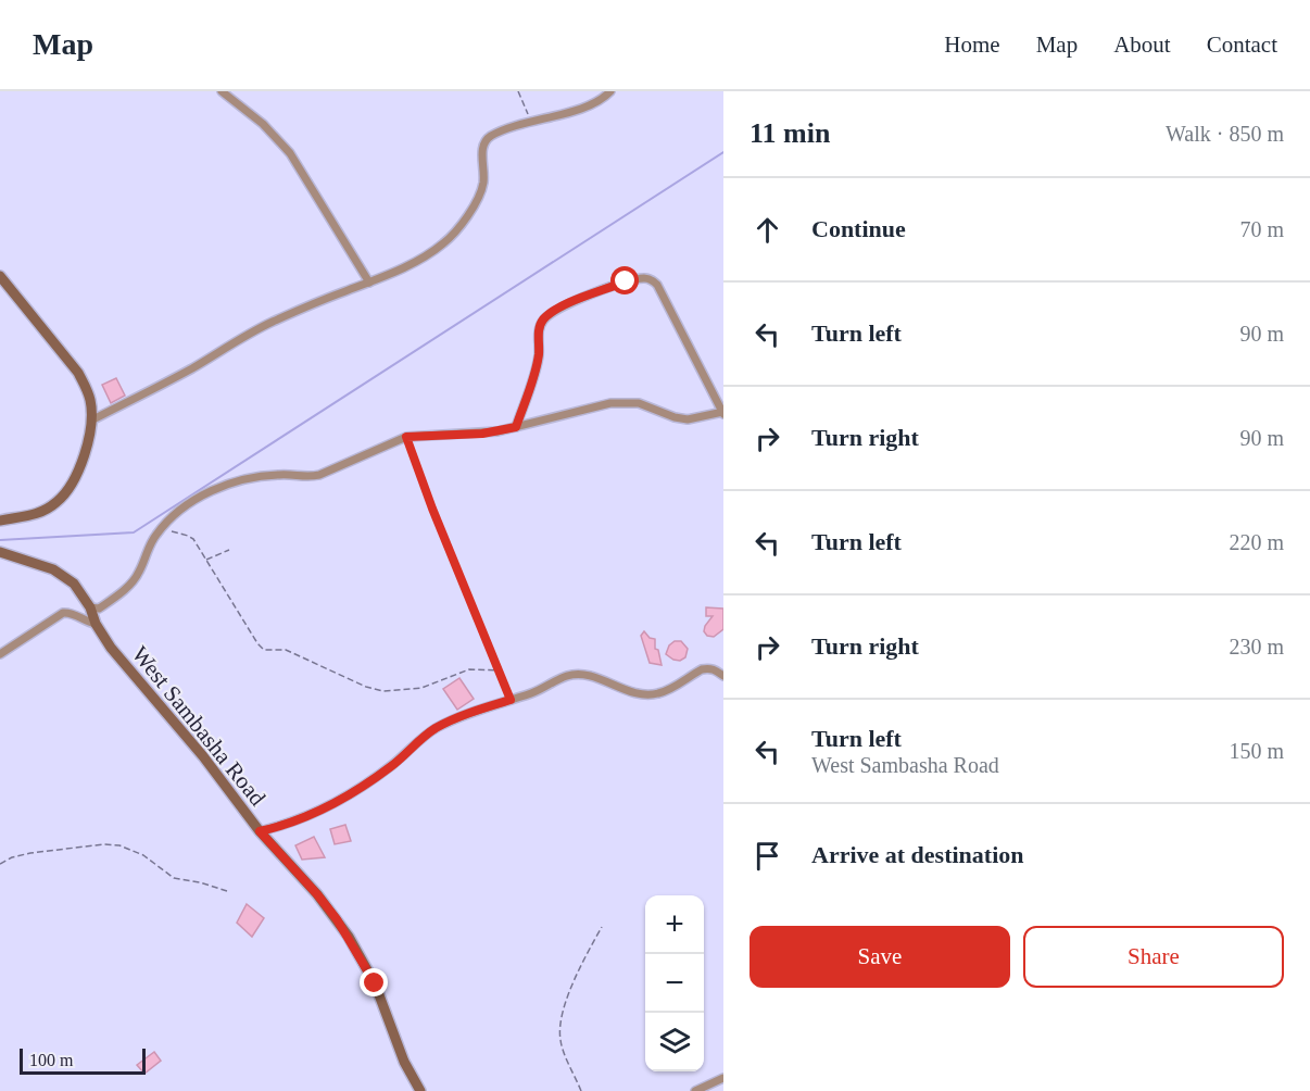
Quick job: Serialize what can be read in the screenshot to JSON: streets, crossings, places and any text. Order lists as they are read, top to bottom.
{
  "streets": {
    "street": ["West Sambasha Road"]
  },
  "scale_bar": "100 m",
  "page": {
    "header": "Map",
    "nav": [
      "Home",
      "Map",
      "About",
      "Contact"
    ],
    "heading": ["11 min", "Walk · 850 m"],
    "list": [
      ["Continue", "70 m"],
      ["Turn left", "90 m"],
      ["Turn right", "90 m"],
      ["Turn left", "220 m"],
      ["Turn right", "230 m"],
      ["Turn left", "West Sambasha Road", "150 m"],
      "Arrive at destination"
    ],
    "map_buttons": ["+", "−"],
    "buttons": ["Save", "Share"],
    "scale": "100 m"
  }
}
